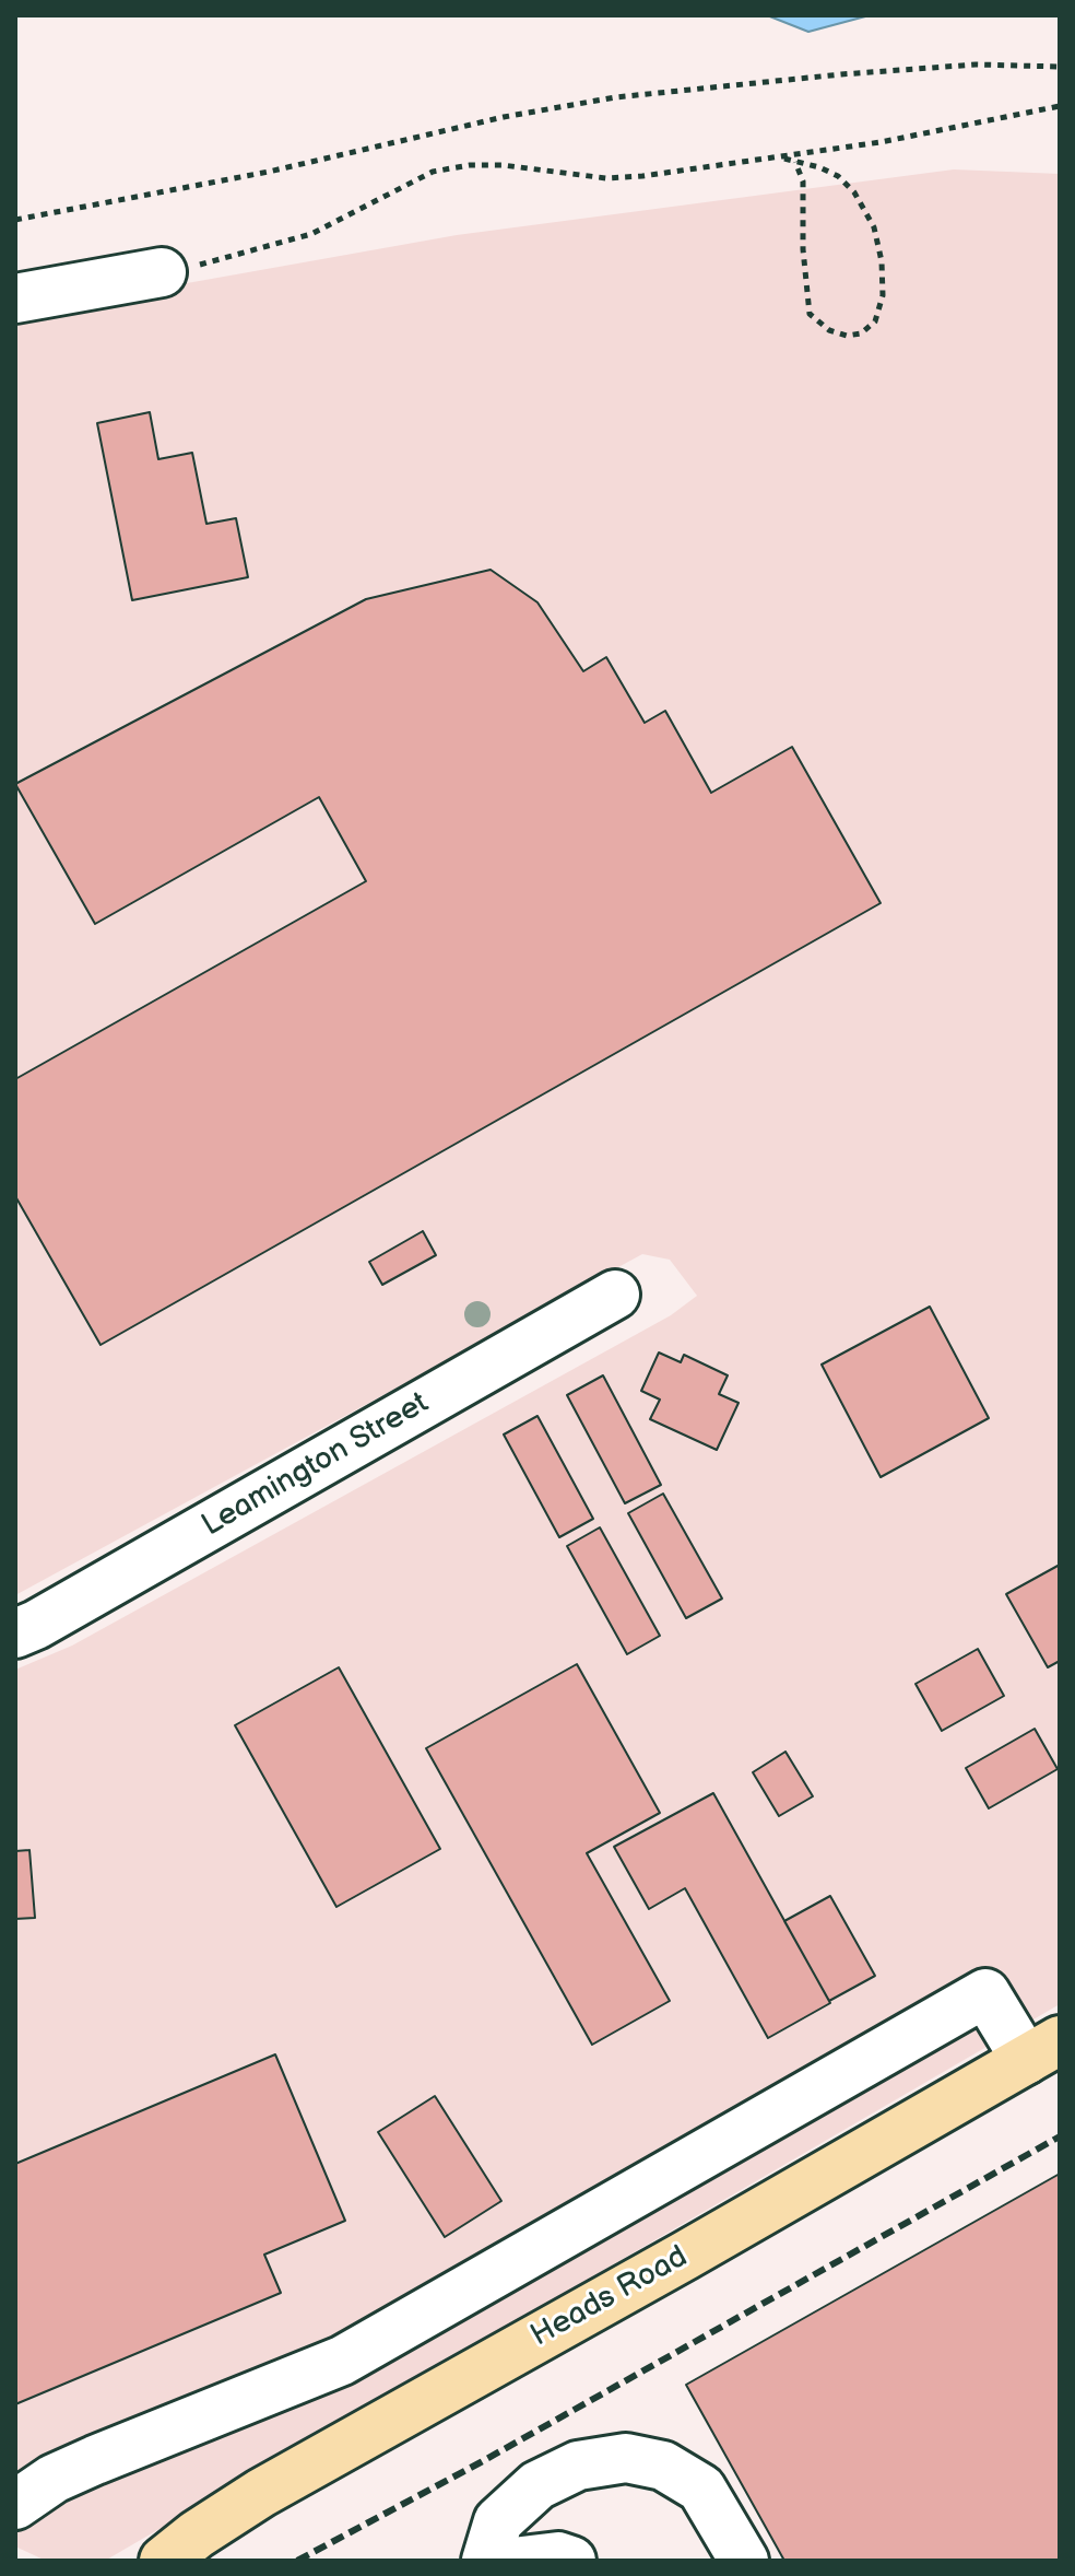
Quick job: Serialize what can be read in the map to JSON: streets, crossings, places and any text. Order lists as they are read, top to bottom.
{
  "streets": {
    "main road": ["Heads Road"],
    "street": ["Leamington Street"]
  }
}
